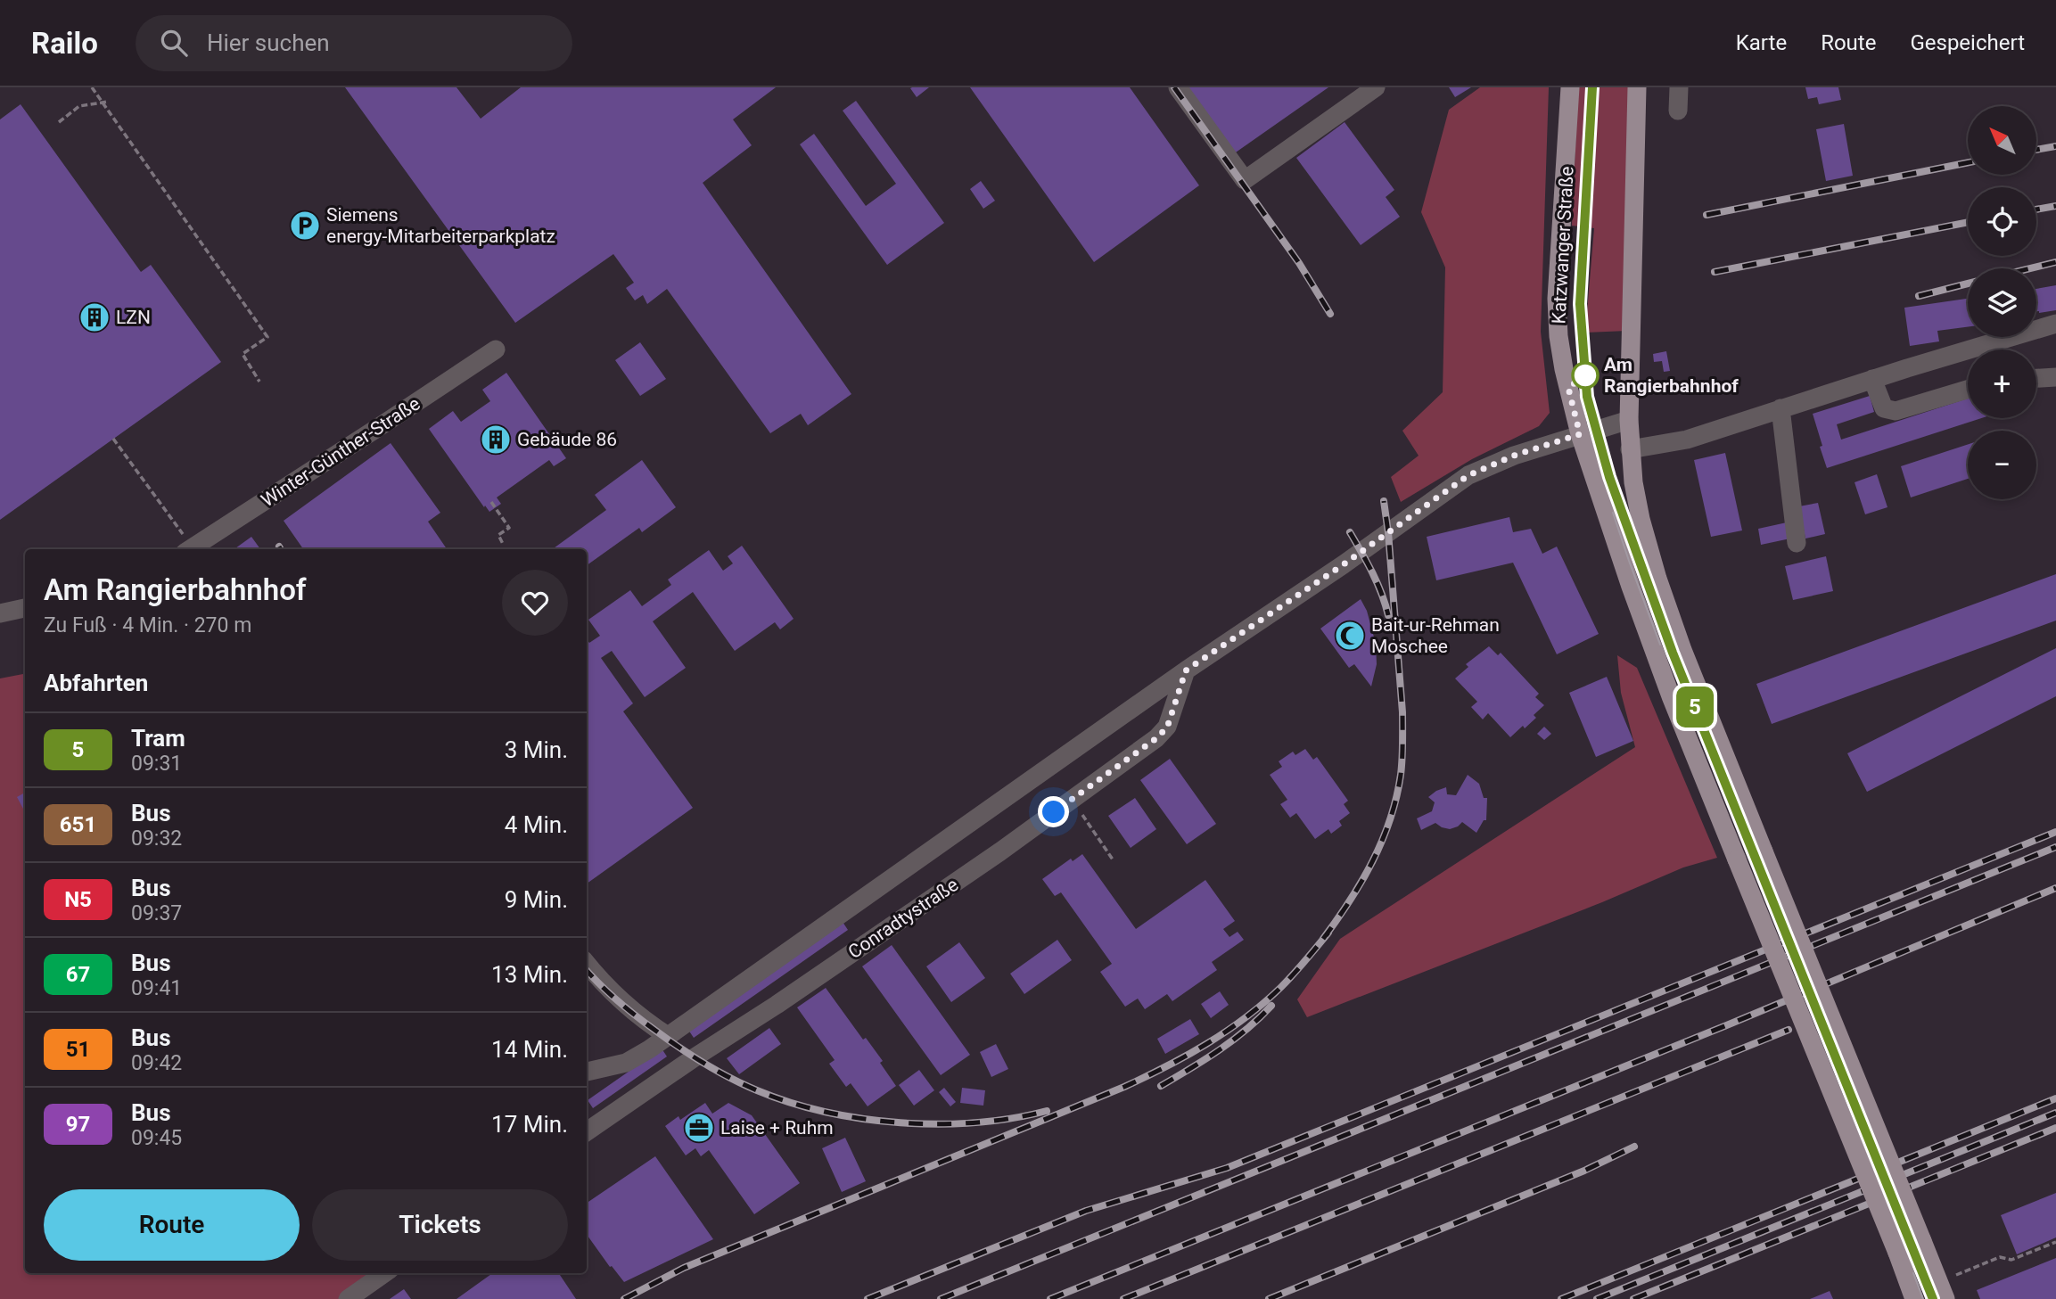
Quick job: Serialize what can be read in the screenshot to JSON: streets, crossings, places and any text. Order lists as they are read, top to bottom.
{
  "streets": {
    "main road": ["Katzwanger Straße"],
    "street": ["Winter-Günther-Straße", "Conradtystraße"]
  },
  "places": {
    "parking": ["Siemens energy-Mitarbeiterparkplatz"],
    "building": ["LZN", "Gebäude 86"],
    "other": ["Am Rangierbahnhof"],
    "mosque": ["Bait-ur-Rehman Moschee"],
    "office": ["Laise + Ruhm"]
  },
  "lines": ["tram line 5"],
  "north": "top left",
  "page": {
    "header": "Railo",
    "search": "Hier suchen",
    "nav": ["Karte", "Route", "Gespeichert"],
    "on_map": "5",
    "map_buttons": ["+", "−"],
    "heading": [
      ["Am Rangierbahnhof", "Zu Fuß · 4 Min. · 270 m"],
      "Abfahrten"
    ],
    "list": [
      {
        "mark": "5",
        "name": "Tram",
        "note": "09:31",
        "value": "3 Min."
      },
      {
        "mark": "651",
        "name": "Bus",
        "note": "09:32",
        "value": "4 Min."
      },
      {
        "mark": "N5",
        "name": "Bus",
        "note": "09:37",
        "value": "9 Min."
      },
      {
        "mark": "67",
        "name": "Bus",
        "note": "09:41",
        "value": "13 Min."
      },
      {
        "mark": "51",
        "name": "Bus",
        "note": "09:42",
        "value": "14 Min."
      },
      {
        "mark": "97",
        "name": "Bus",
        "note": "09:45",
        "value": "17 Min."
      }
    ],
    "buttons": ["Route", "Tickets"]
  }
}
